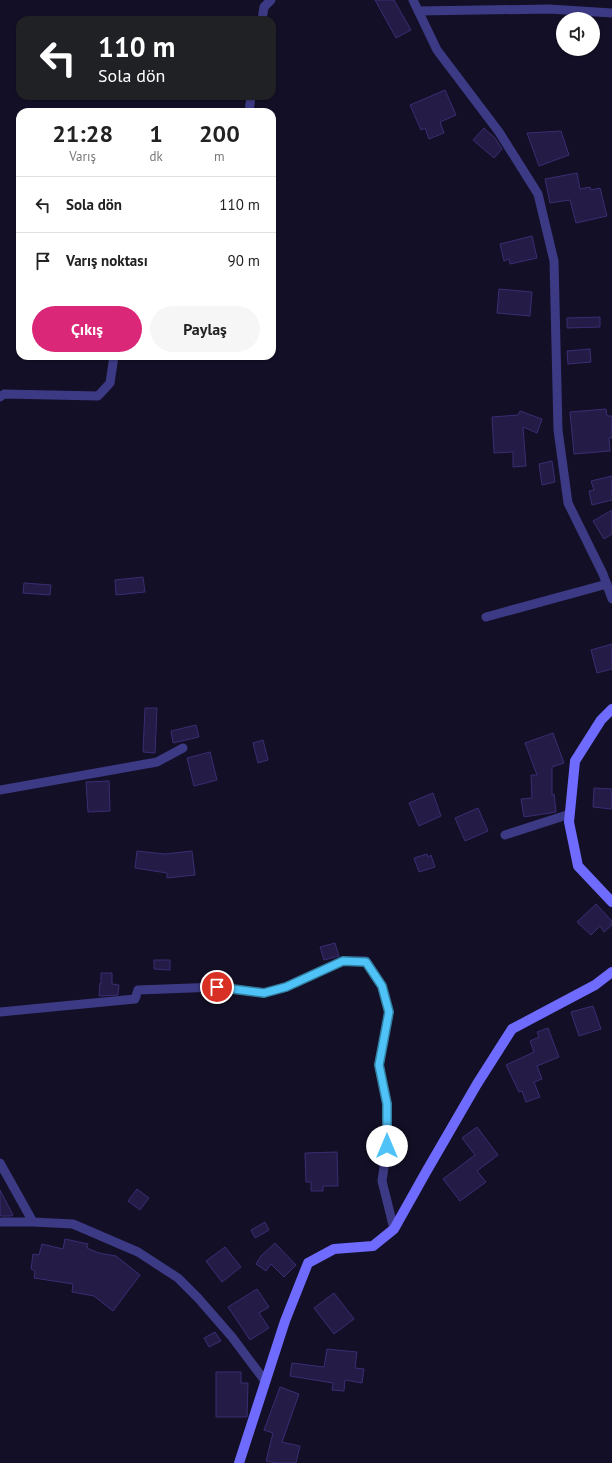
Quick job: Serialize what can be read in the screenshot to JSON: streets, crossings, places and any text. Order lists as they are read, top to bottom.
{
  "page": {
    "turn": ["110 m", "Sola dön"],
    "eta": [
      "21:28",
      "Varış",
      "1",
      "dk",
      "200",
      "m"
    ],
    "list": [
      {
        "name": "Sola dön",
        "value": "110 m"
      },
      {
        "name": "Varış noktası",
        "value": "90 m"
      }
    ],
    "buttons": ["Çıkış", "Paylaş"]
  }
}
